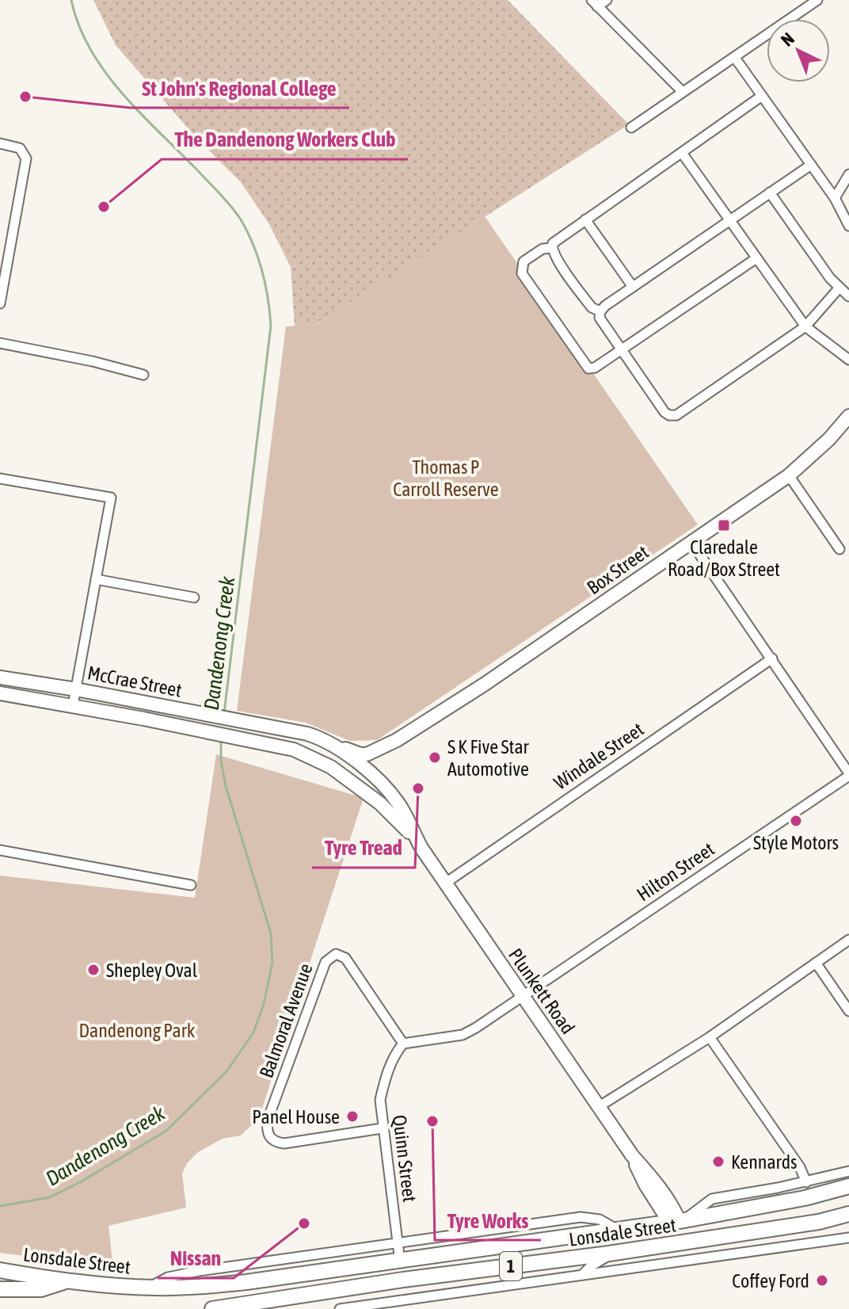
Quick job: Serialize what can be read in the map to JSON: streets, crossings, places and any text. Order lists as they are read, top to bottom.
{
  "streets": {
    "highway": ["Lonsdale Street", "1"],
    "main road": ["Box Street", "McCrae Street", "Plunkett Road"],
    "street": [
      "Windale Street",
      "Hilton Street",
      "Balmoral Avenue",
      "Quinn Street"
    ]
  },
  "crossings": [
    ["Box Street", "McCrae Street"],
    ["Box Street", "Plunkett Road"],
    ["McCrae Street", "Plunkett Road"],
    ["Windale Street", "Plunkett Road"],
    ["Hilton Street", "Plunkett Road"],
    ["Plunkett Road", "Lonsdale Street"],
    ["Balmoral Avenue", "Quinn Street"],
    ["Quinn Street", "Lonsdale Street"]
  ],
  "water": ["Dandenong Creek"],
  "parks": ["Thomas P Carroll Reserve", "Dandenong Park"],
  "places": {
    "other": [
      "St John's Regional College",
      "The Dandenong Workers Club",
      "S K Five Star Automotive",
      "Tyre Tread",
      "Style Motors",
      "Shepley Oval",
      "Panel House",
      "Tyre Works",
      "Kennards",
      "Nissan",
      "Coffey Ford"
    ],
    "transit": ["Claredale Road/Box Street"]
  },
  "north": "top left"
}
